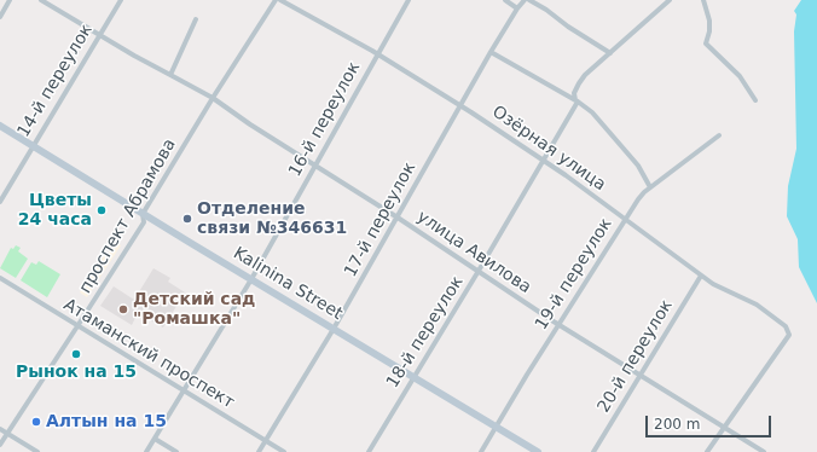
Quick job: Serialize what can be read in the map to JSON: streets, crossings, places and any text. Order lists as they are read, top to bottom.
{
  "streets": {
    "main road": ["Kalinina Street"],
    "street": [
      "14-й переулок",
      "16-й переулок",
      "Озёрная улица",
      "проспект Абрамова",
      "17-й переулок",
      "улица Авилова",
      "19-й переулок",
      "18-й переулок",
      "Атаманский проспект",
      "20-й переулок"
    ]
  },
  "crossings": [
    ["14-й переулок", "улица Авилова"],
    ["14-й переулок", "Kalinina Street"],
    ["16-й переулок", "Озёрная улица"],
    ["16-й переулок", "улица Авилова"],
    ["16-й переулок", "Kalinina Street"],
    ["16-й переулок", "Атаманский проспект"],
    ["Озёрная улица", "17-й переулок"],
    ["Озёрная улица", "улица Авилова"],
    ["Озёрная улица", "19-й переулок"],
    ["Озёрная улица", "18-й переулок"],
    ["Озёрная улица", "20-й переулок"],
    ["проспект Абрамова", "улица Авилова"],
    ["проспект Абрамова", "Kalinina Street"],
    ["проспект Абрамова", "Атаманский проспект"],
    ["17-й переулок", "улица Авилова"],
    ["17-й переулок", "Kalinina Street"],
    ["17-й переулок", "Атаманский проспект"],
    ["улица Авилова", "19-й переулок"],
    ["улица Авилова", "18-й переулок"],
    ["улица Авилова", "20-й переулок"],
    ["19-й переулок", "Kalinina Street"],
    ["Kalinina Street", "18-й переулок"]
  ],
  "places": [
    "Цветы 24 часа",
    "Отделение связи №346631",
    "Детский сад \"Ромашка\"",
    "Рынок на 15",
    "Алтын на 15"
  ],
  "scale_bar": "200 m"
}
